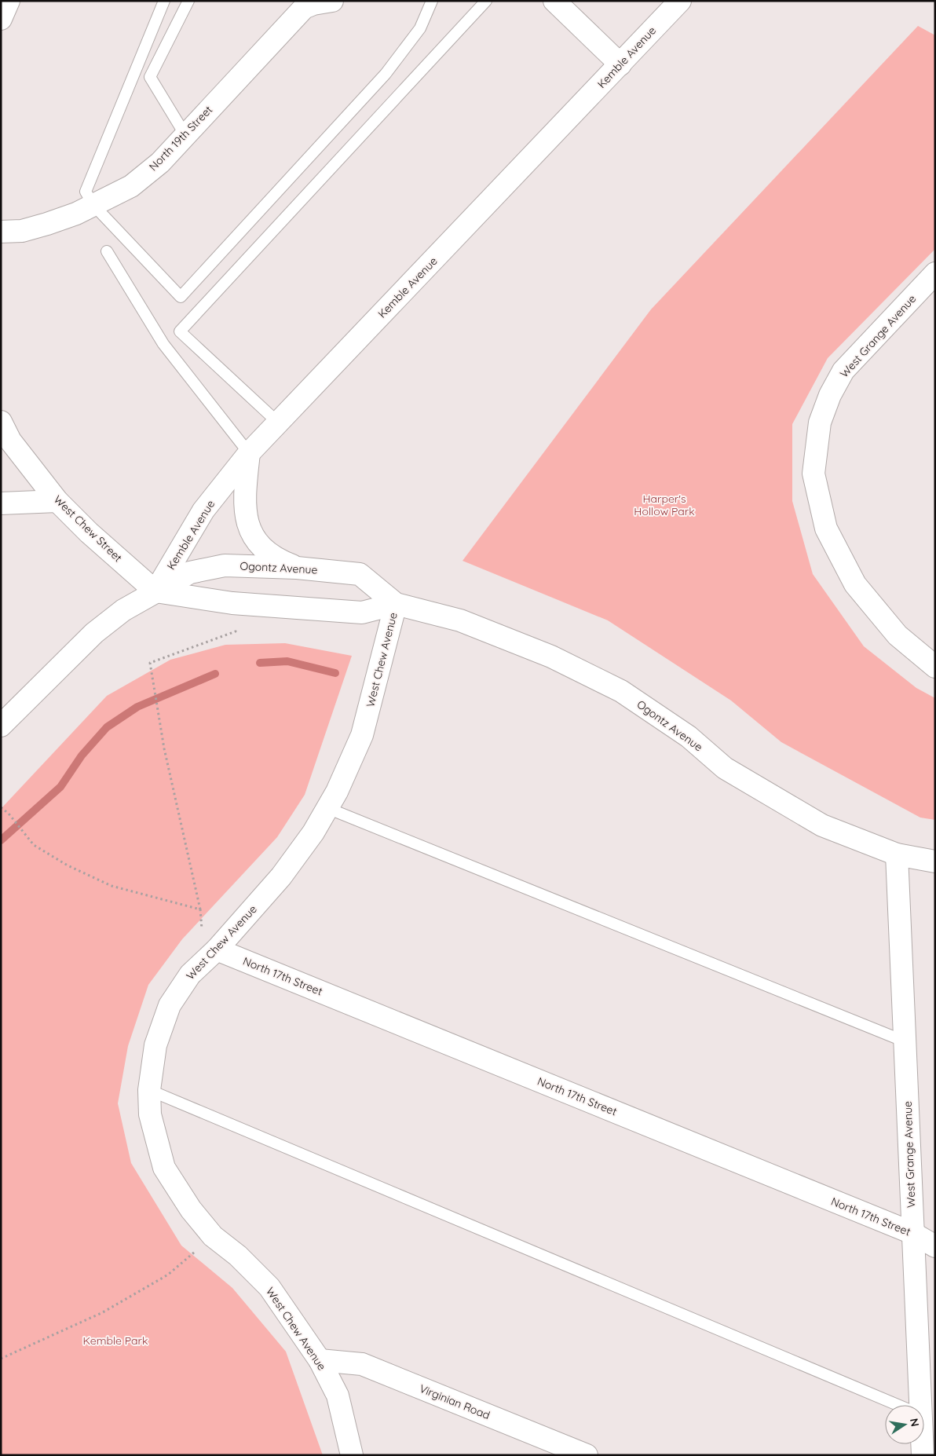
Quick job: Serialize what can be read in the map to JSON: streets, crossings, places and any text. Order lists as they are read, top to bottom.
{
  "streets": {
    "street": [
      "Kemble Avenue",
      "North 19th Street",
      "West Grange Avenue",
      "West Chew Street",
      "Ogontz Avenue",
      "West Chew Avenue",
      "North 17th Street",
      "Virginian Road"
    ]
  },
  "crossings": [
    ["Kemble Avenue", "West Chew Street"],
    ["Kemble Avenue", "Ogontz Avenue"],
    ["West Grange Avenue", "Ogontz Avenue"],
    ["West Grange Avenue", "North 17th Street"],
    ["West Chew Street", "Ogontz Avenue"],
    ["Ogontz Avenue", "West Chew Avenue"],
    ["West Chew Avenue", "North 17th Street"],
    ["West Chew Avenue", "Virginian Road"]
  ],
  "parks": ["Harper's Hollow Park", "Kemble Park"],
  "north": "right"
}
